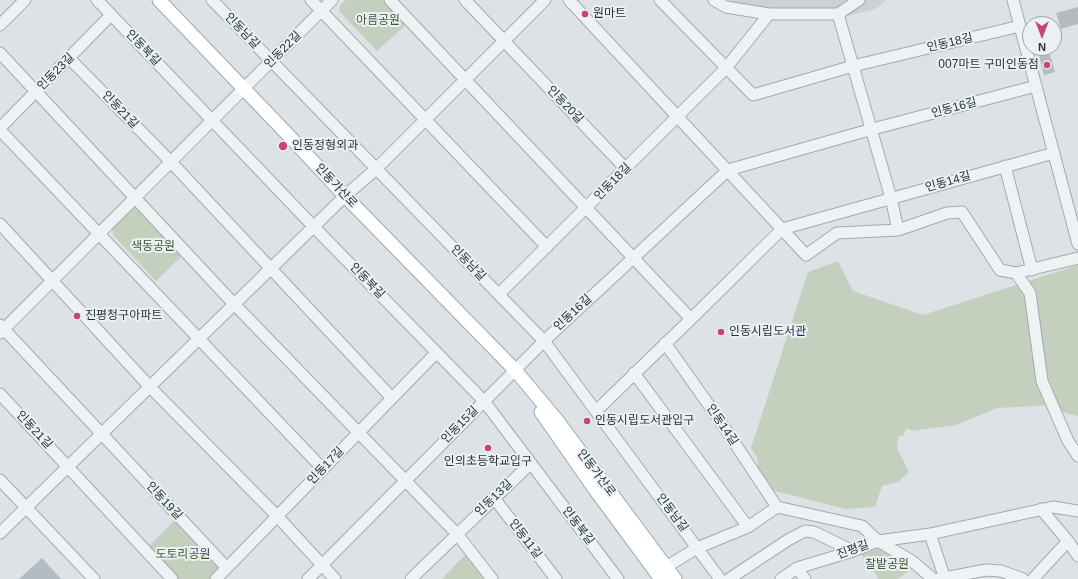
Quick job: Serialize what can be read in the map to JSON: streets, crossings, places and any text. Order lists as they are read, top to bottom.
{
  "streets": {
    "main road": ["인동가산로"],
    "street": [
      "인동남길",
      "인동18길",
      "인동북길",
      "인동22길",
      "인동23길",
      "인동20길",
      "인동16길",
      "인동21길",
      "인동14길",
      "인동15길",
      "인동17길",
      "인동13길",
      "인동19길",
      "인동11길",
      "진평길"
    ]
  },
  "crossings": [
    ["인동남길", "인동18길"],
    ["인동남길", "인동22길"],
    ["인동남길", "인동16길"],
    ["인동남길", "인동14길"],
    ["인동18길", "인동20길"],
    ["인동북길", "인동23길"],
    ["인동북길", "인동15길"],
    ["인동북길", "인동17길"],
    ["인동북길", "인동13길"],
    ["인동22길", "인동가산로"],
    ["인동23길", "인동21길"],
    ["인동16길", "인동가산로"],
    ["인동16길", "인동15길"],
    ["인동가산로", "인동15길"],
    ["인동17길", "인동19길"],
    ["인동13길", "인동11길"]
  ],
  "parks": [
    "아름공원",
    "색동공원",
    "도토리공원",
    "찰밭공원"
  ],
  "places": [
    "원마트",
    "007마트 구미인동점",
    "인동정형외과",
    "진평청구아파트",
    "인동시립도서관",
    "인동시립도서관입구",
    "인의초등학교입구"
  ],
  "north": "bottom"
}
